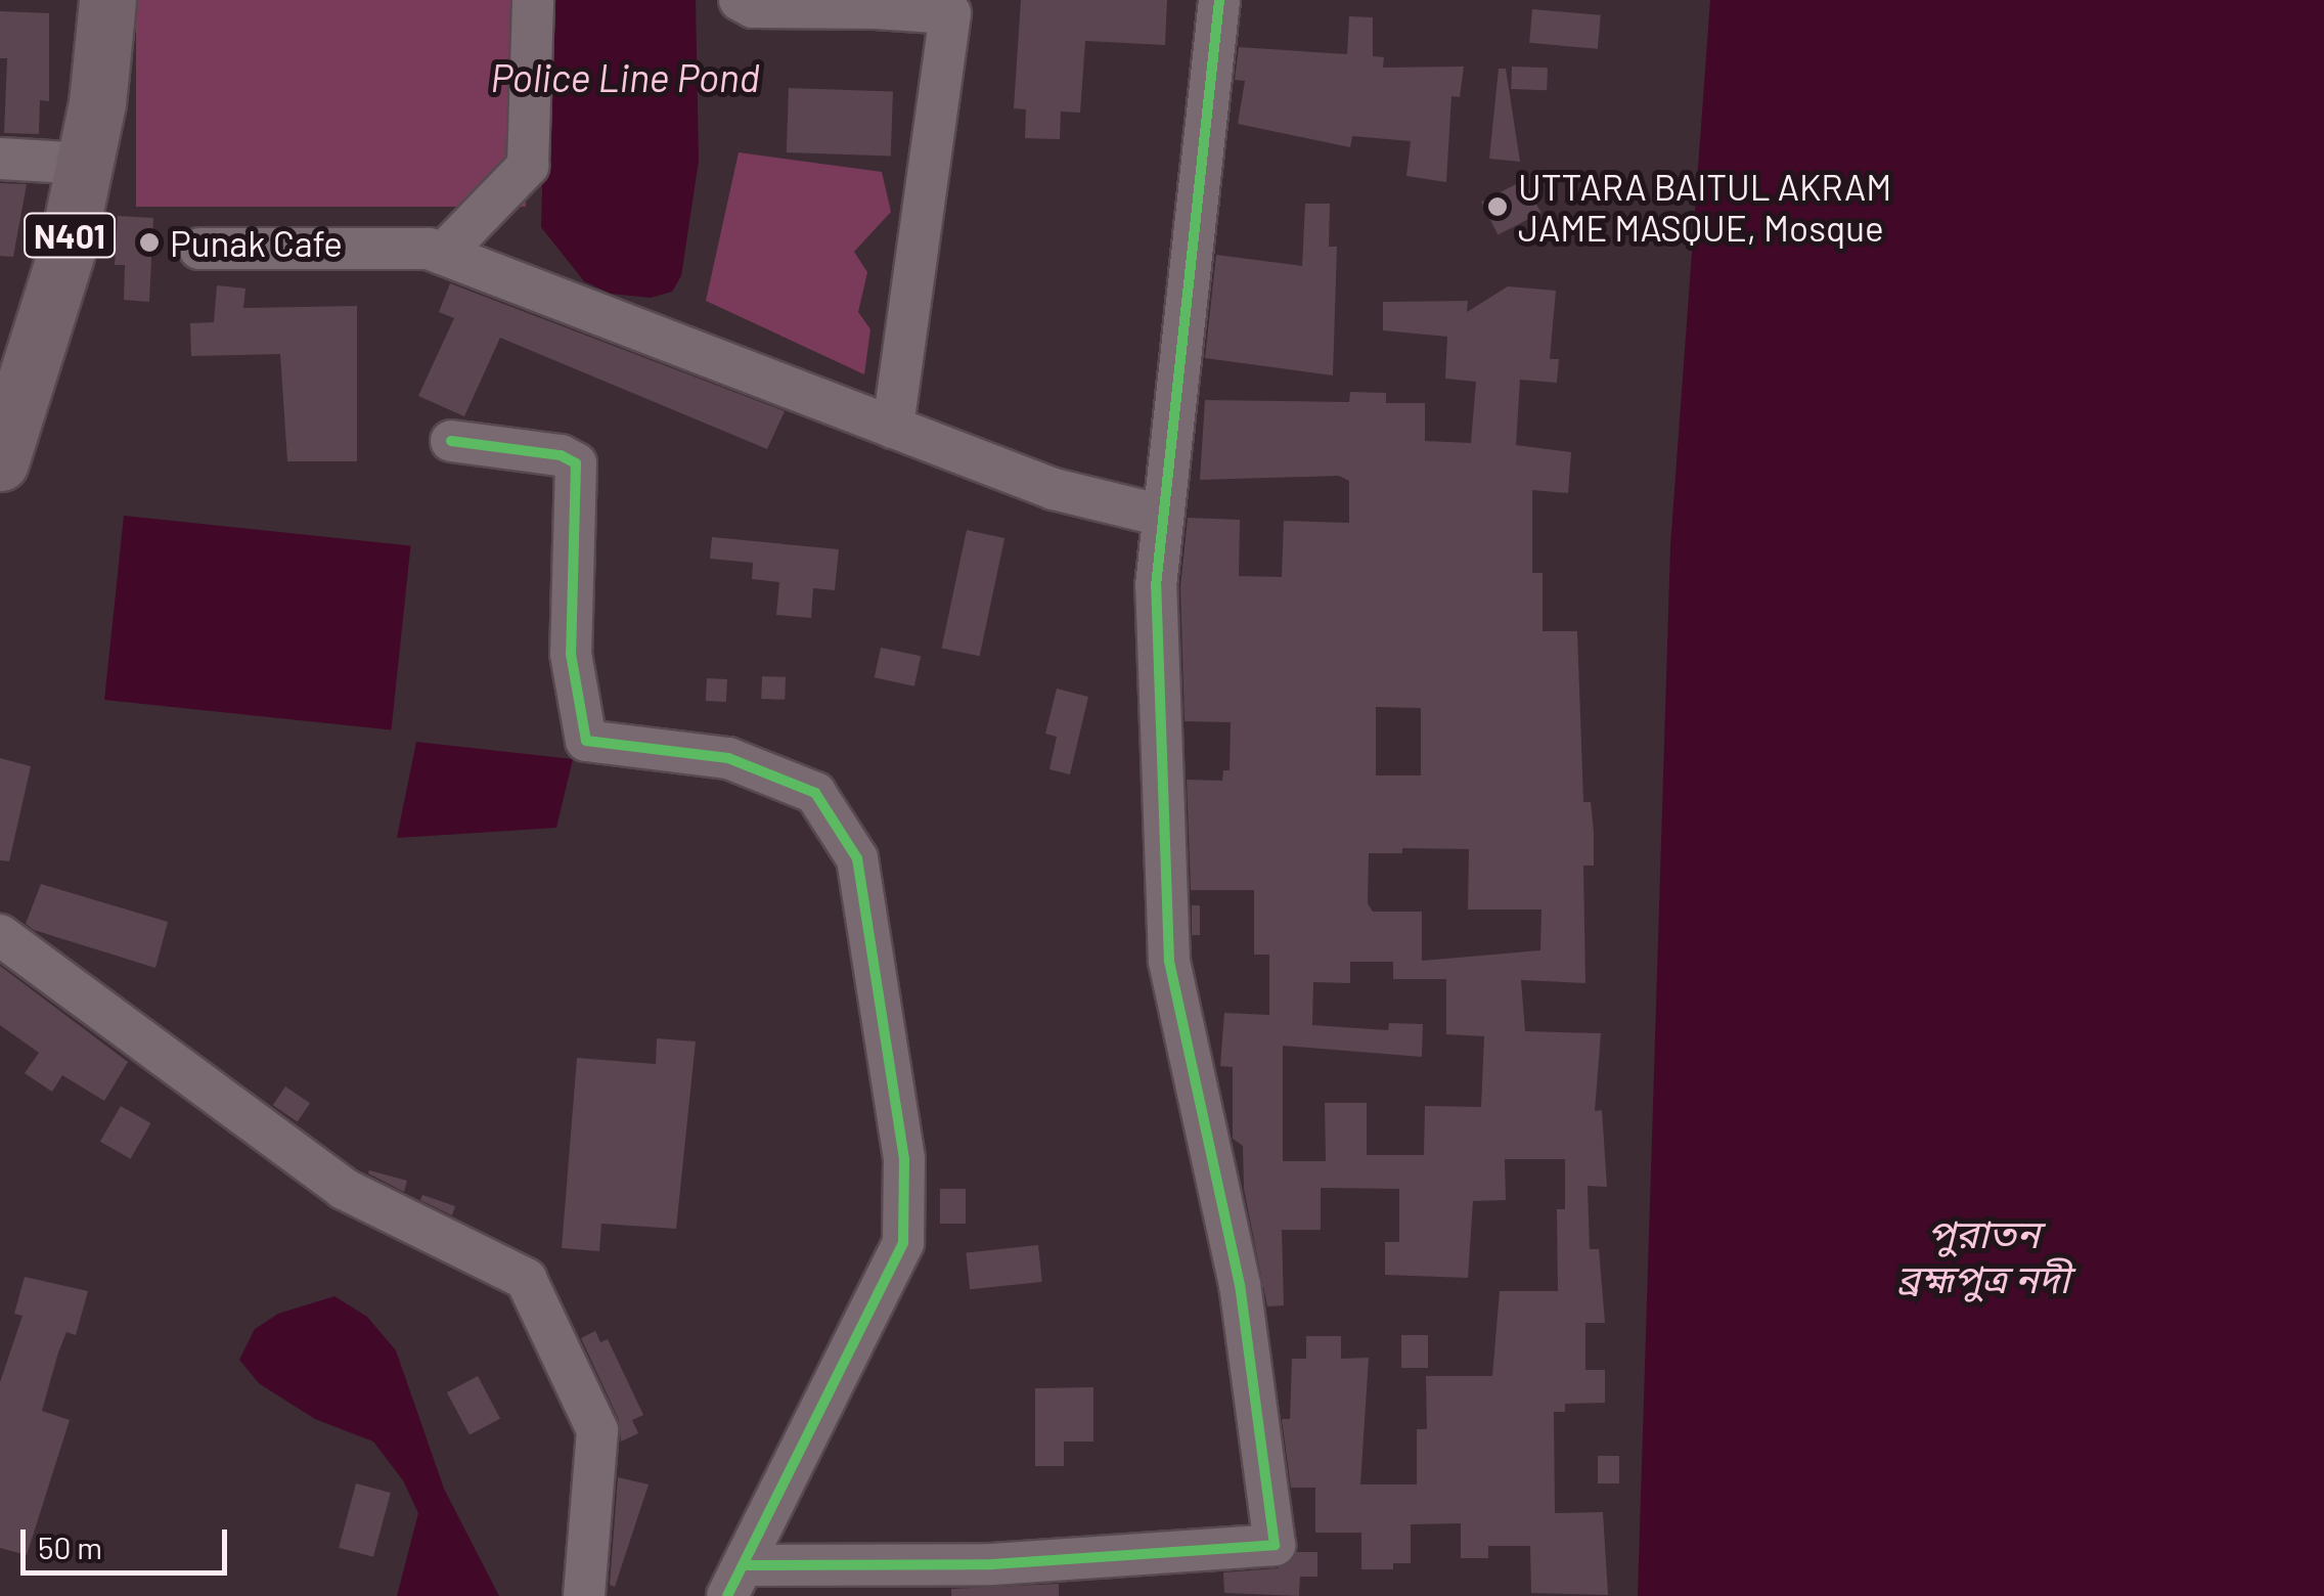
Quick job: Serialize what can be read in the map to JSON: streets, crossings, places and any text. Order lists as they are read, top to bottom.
{
  "streets": {
    "highway": ["N401"]
  },
  "water": ["Police Line Pond", "পুরাতন ব্রহ্মপুত্র নদী"],
  "places": ["UTTARA BAITUL AKRAM JAME MASQUE, Mosque", "Punak Cafe"],
  "scale_bar": "50 m"
}
